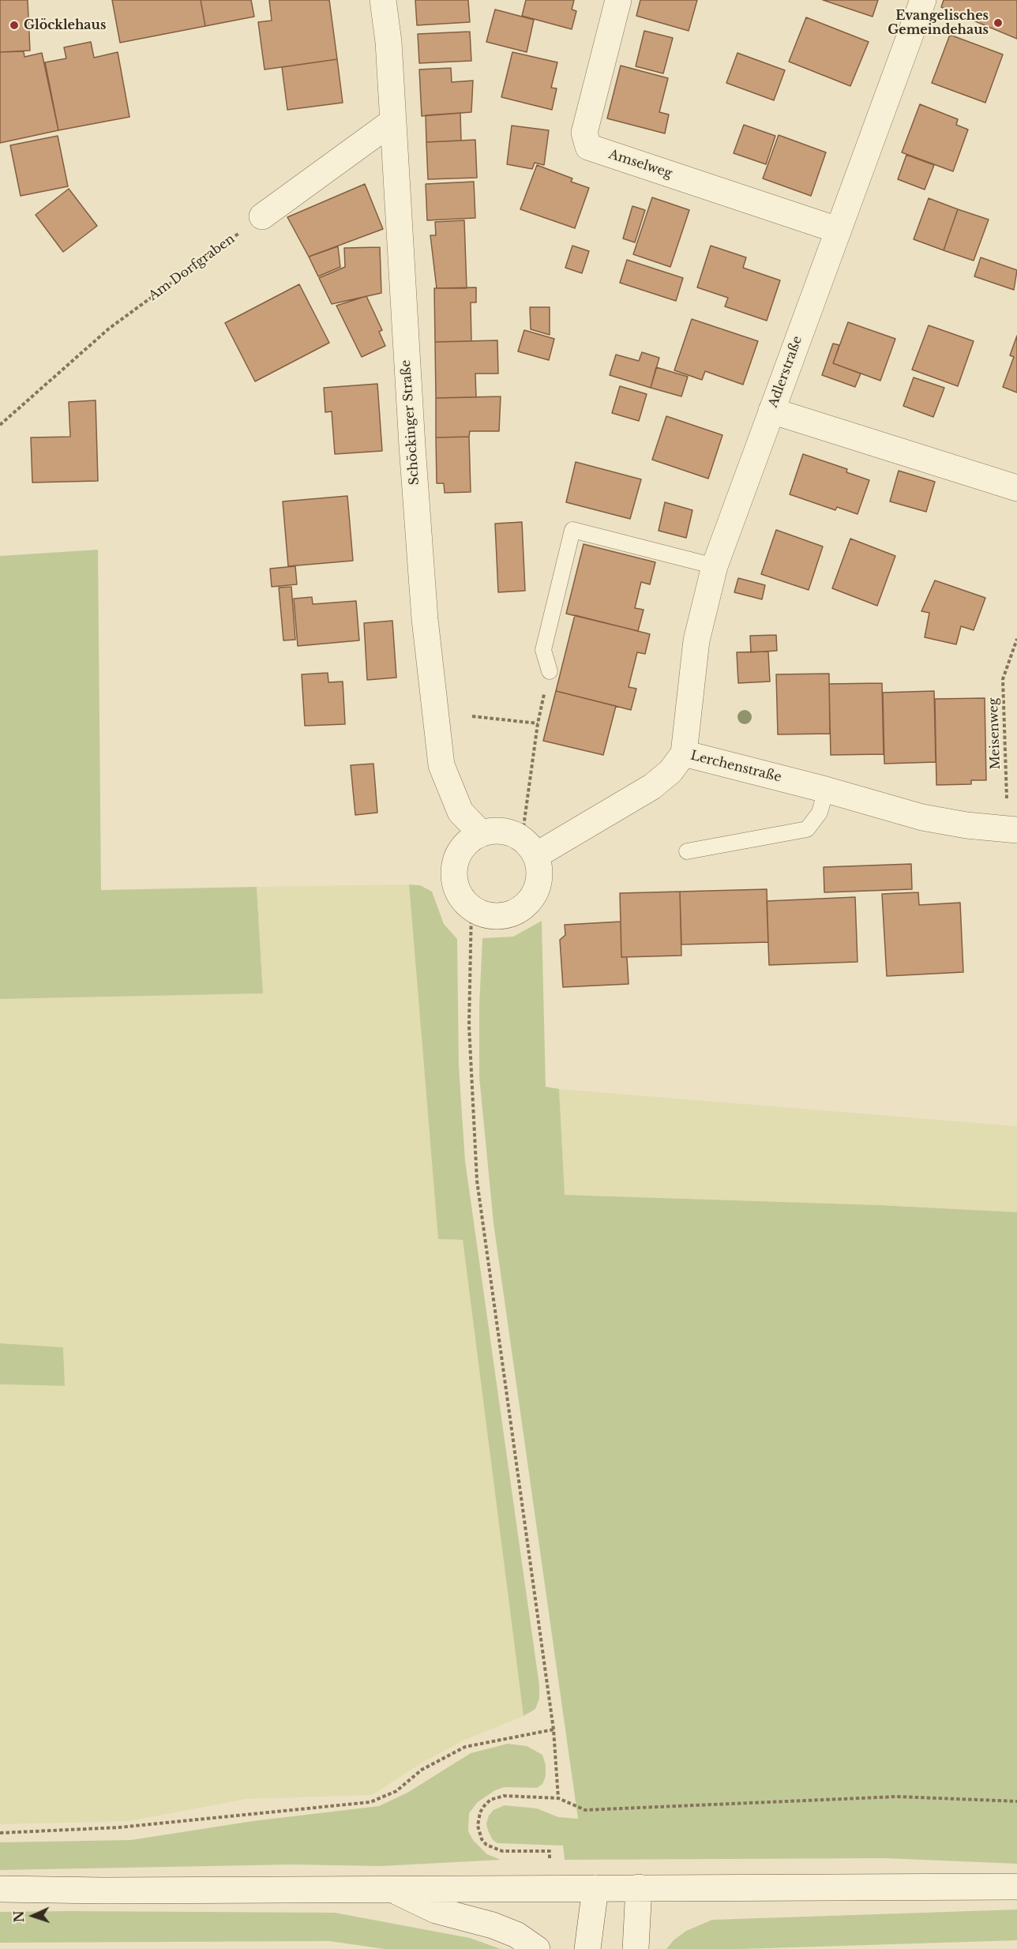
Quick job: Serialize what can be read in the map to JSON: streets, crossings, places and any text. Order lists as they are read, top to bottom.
{
  "streets": {
    "street": [
      "Amselweg",
      "Adlerstraße",
      "Schöckinger Straße",
      "Lerchenstraße"
    ],
    "path": ["Am Dorfgraben", "Meisenweg"]
  },
  "crossings": [
    ["Amselweg", "Adlerstraße"],
    ["Adlerstraße", "Lerchenstraße"],
    ["Schöckinger Straße", "Lerchenstraße"],
    ["Meisenweg", "Lerchenstraße"]
  ],
  "places": ["Evangelisches Gemeindehaus", "Glöcklehaus"],
  "north": "left"
}
